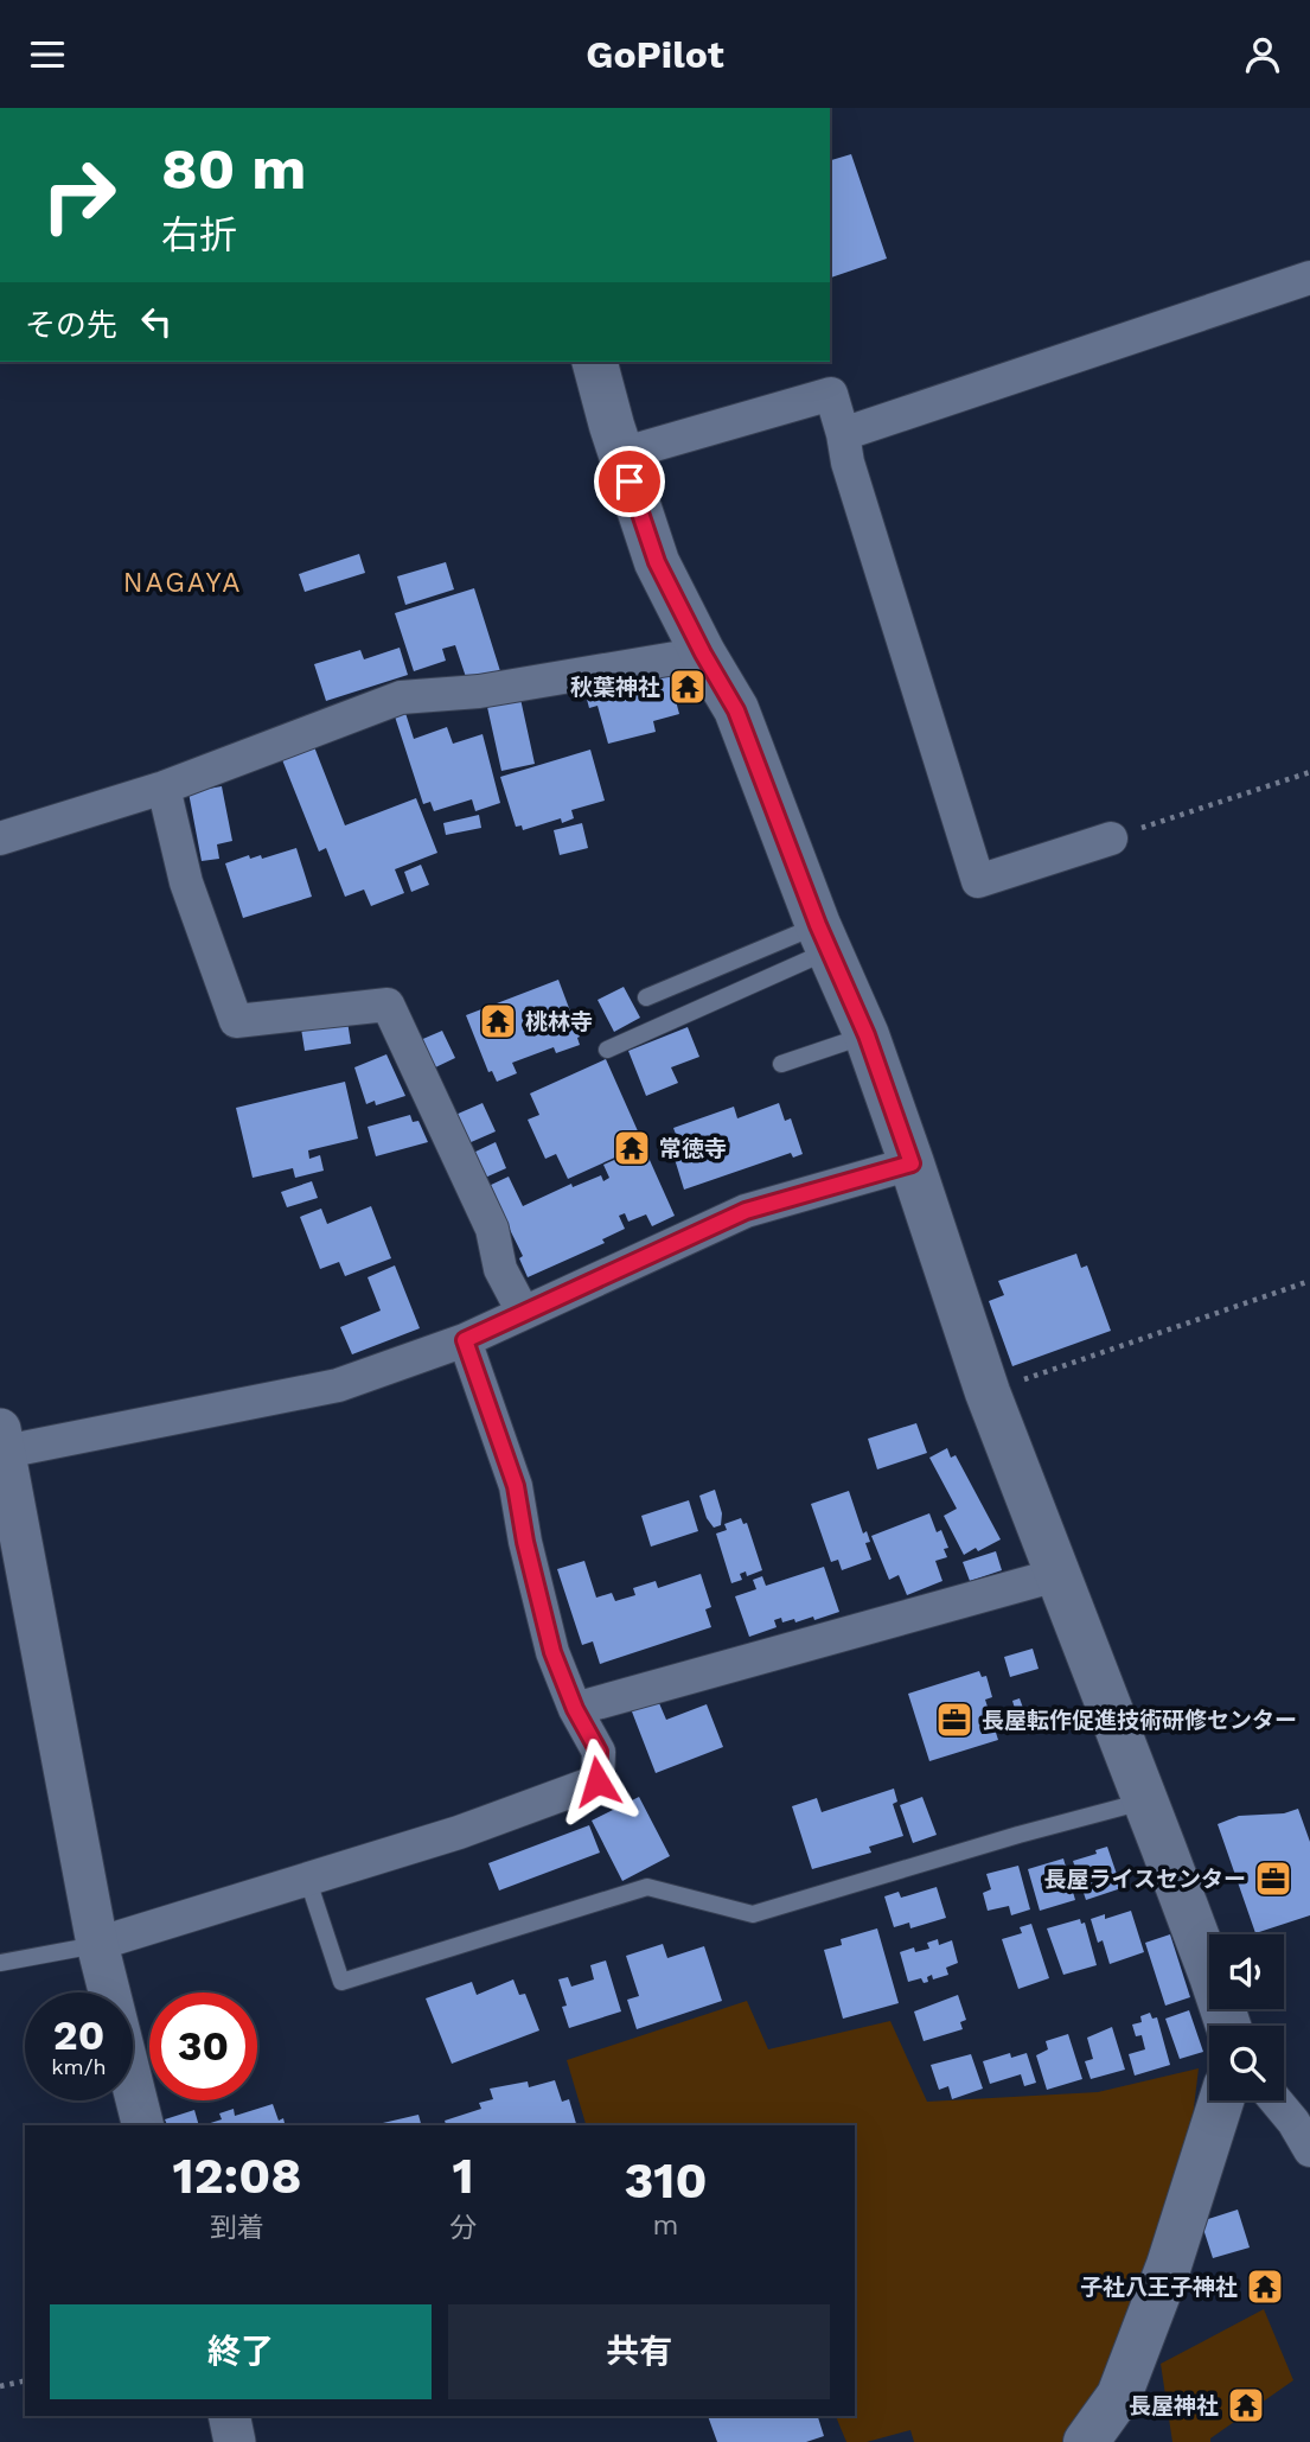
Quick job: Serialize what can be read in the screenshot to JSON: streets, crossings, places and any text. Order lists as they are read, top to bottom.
{
  "districts": ["NAGAYA"],
  "places": {
    "temple": [
      "秋葉神社",
      "桃林寺",
      "常徳寺",
      "子社八王子神社",
      "長屋神社"
    ],
    "office": ["長屋転作促進技術研修センター", "長屋ライスセンター"]
  },
  "page": {
    "header": "GoPilot",
    "turn": ["80 m", "右折"],
    "then": "その先",
    "speed": "20 km/h",
    "limit": "30",
    "eta": [
      "12:08",
      "到着",
      "1",
      "分",
      "310",
      "m"
    ],
    "buttons": ["終了", "共有"]
  }
}
